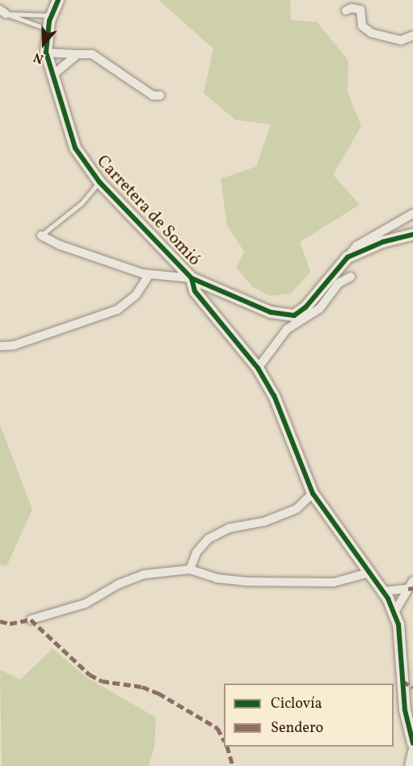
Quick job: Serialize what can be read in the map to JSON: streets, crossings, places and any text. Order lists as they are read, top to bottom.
{
  "streets": {
    "street": ["Carretera de Somió"]
  },
  "legend": ["Ciclovía", "Sendero"],
  "north": "bottom"
}
